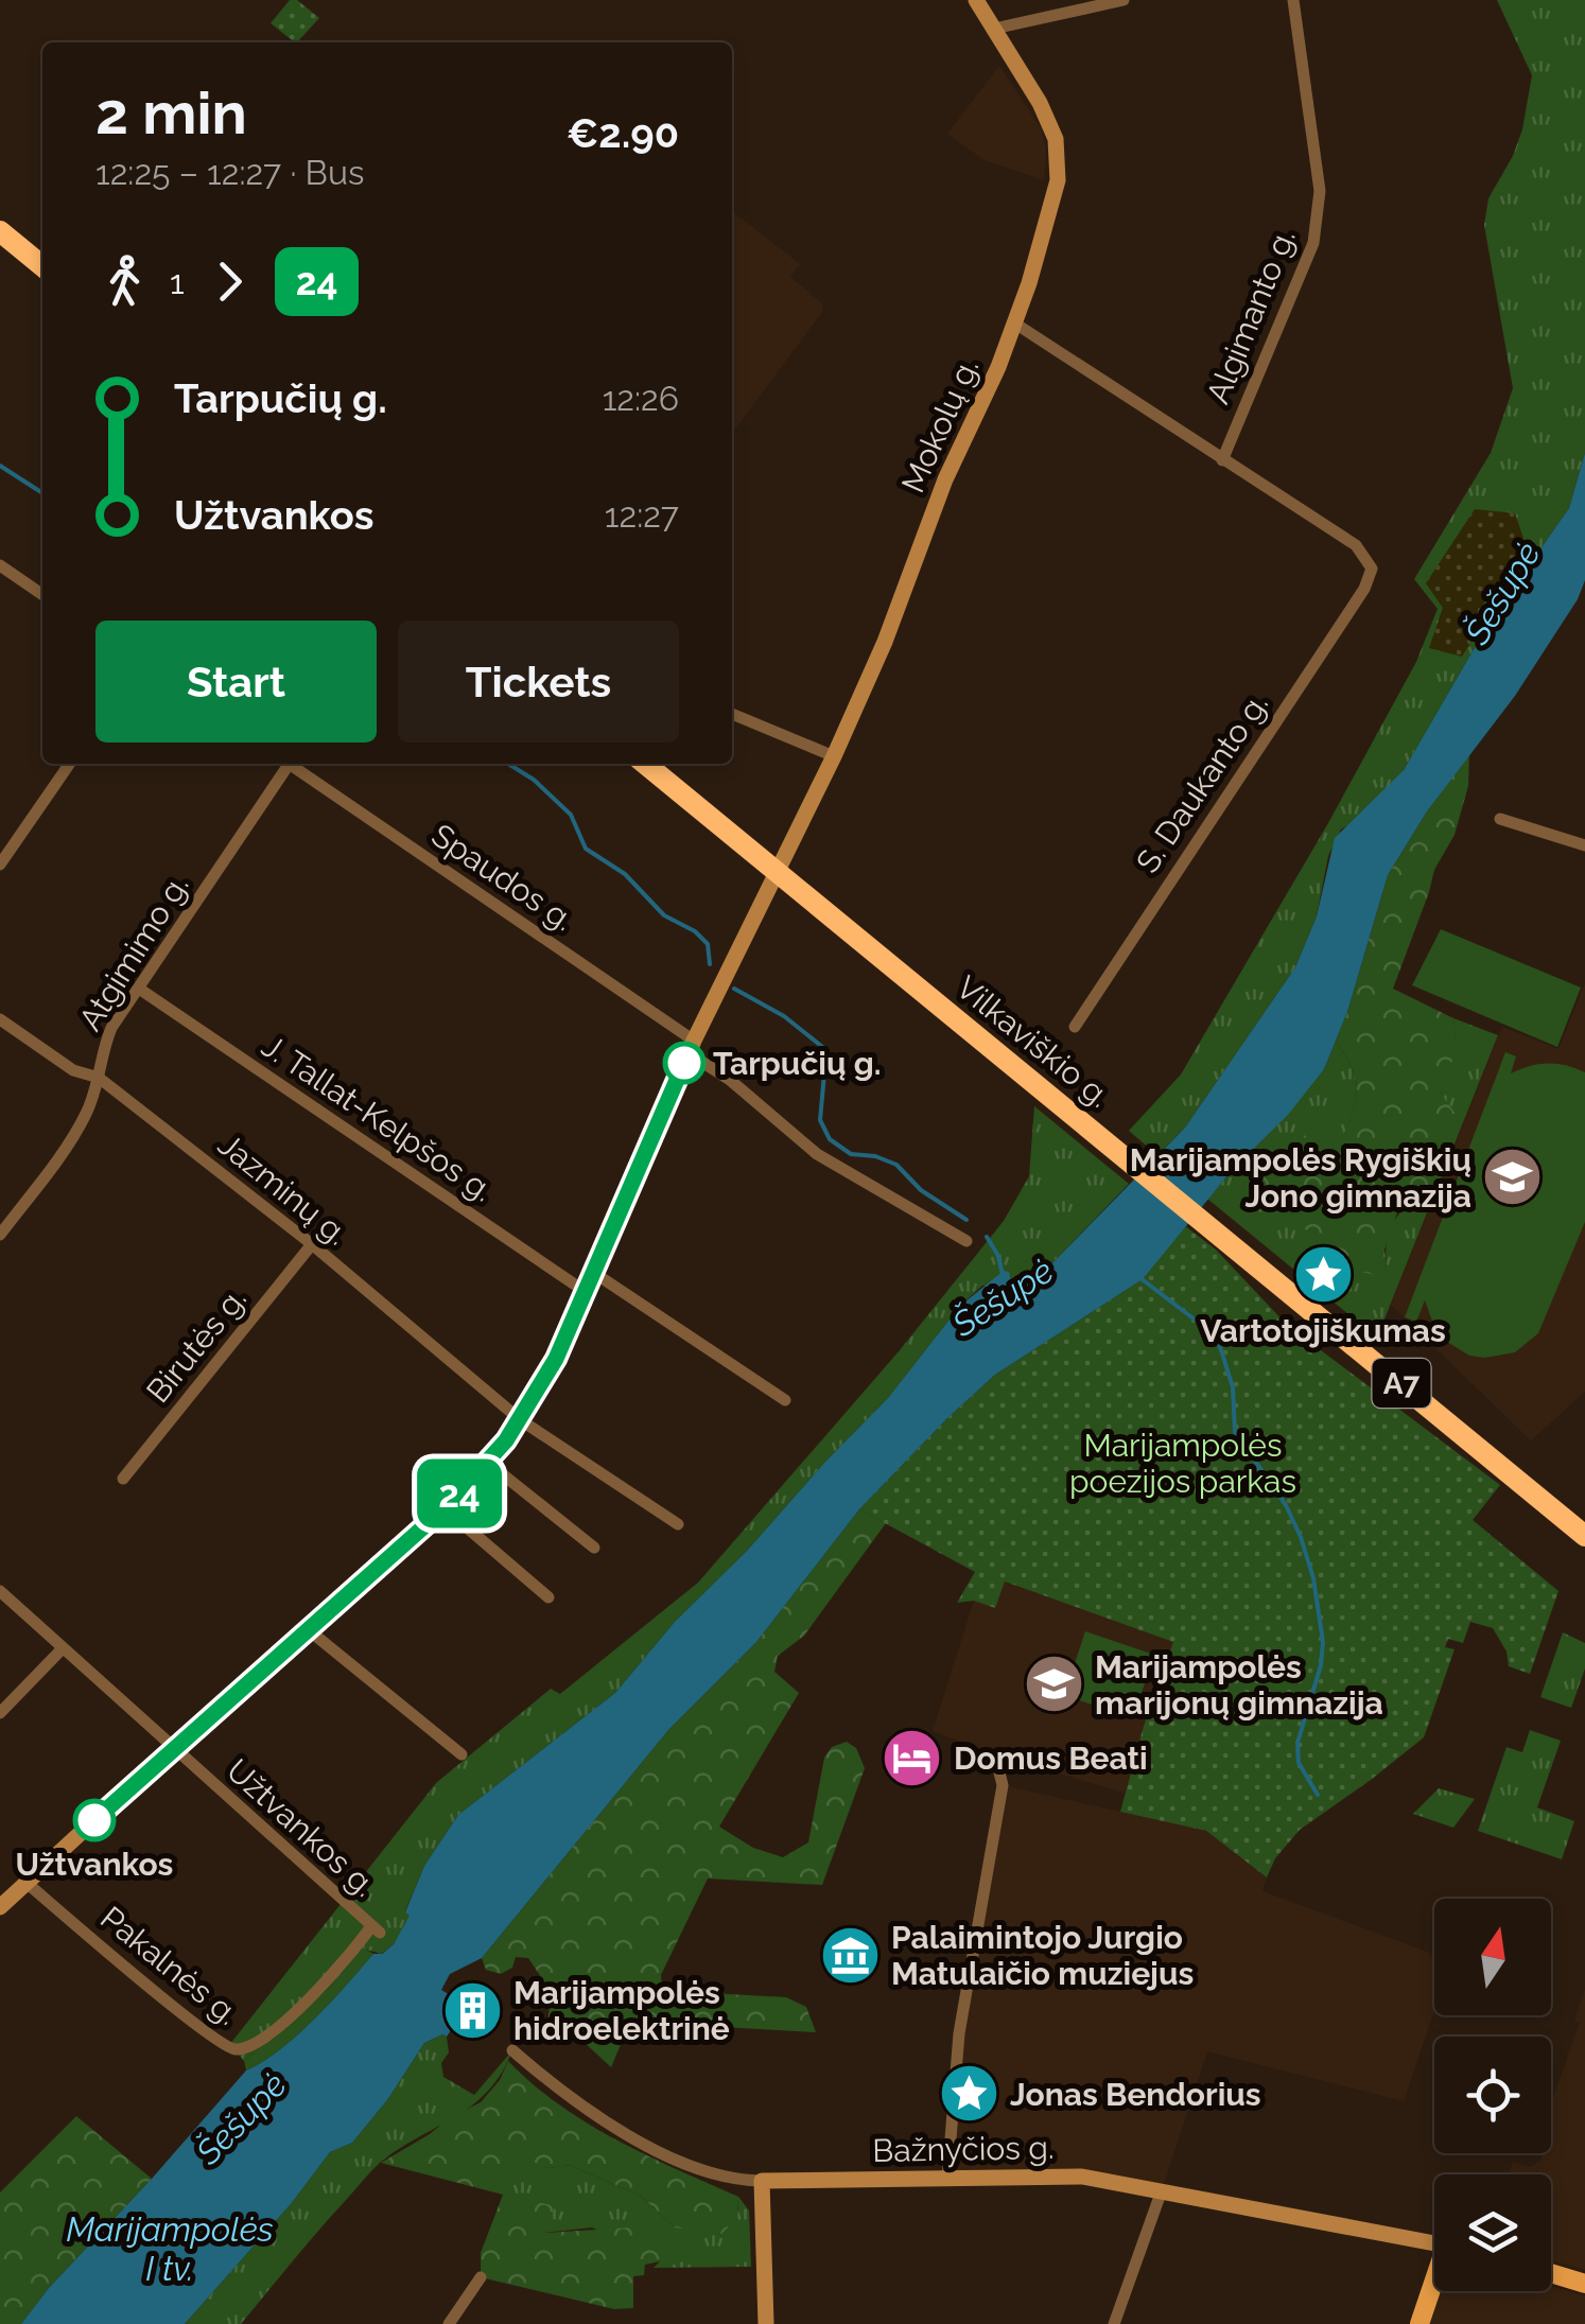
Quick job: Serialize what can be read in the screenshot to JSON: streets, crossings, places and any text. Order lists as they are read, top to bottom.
{
  "streets": {
    "highway": ["Vilkaviškio g.", "A7"],
    "main road": ["Mokolų g.", "Bažnyčios g."],
    "street": [
      "Algimanto g.",
      "S. Daukanto g.",
      "Spaudos g.",
      "Atgimimo g.",
      "J. Tallat-Kelpšos g.",
      "Jazminų g.",
      "Birutės g.",
      "Užtvankos g.",
      "Pakalnės g."
    ]
  },
  "crossings": [
    ["Algimanto g.", "S. Daukanto g."],
    ["Mokolų g.", "Vilkaviškio g."],
    ["Atgimimo g.", "J. Tallat-Kelpšos g."],
    ["Atgimimo g.", "Jazminų g."],
    ["Jazminų g.", "Birutės g."],
    ["Užtvankos g.", "Pakalnės g."]
  ],
  "water": ["Šešupė", "Marijampolės I tv."],
  "parks": ["Marijampolės poezijos parkas"],
  "places": {
    "other": ["Tarpučių g.", "Užtvankos"],
    "school or university": ["Marijampolės Rygiškių Jono gimnazija", "Marijampolės marijonų gimnazija"],
    "place": ["Vartotojiškumas", "Jonas Bendorius"],
    "hotel": ["Domus Beati"],
    "museum": ["Palaimintojo Jurgio Matulaičio muziejus"],
    "building": ["Marijampolės hidroelektrinė"]
  },
  "lines": ["bus line 24"],
  "north": "top",
  "page": {
    "on_map": "24",
    "heading": ["2 min", "12:25 – 12:27 · Bus", "€2.90"],
    "legs": ["1", "24"],
    "list": [
      {
        "name": "Tarpučių g.",
        "value": "12:26"
      },
      {
        "name": "Užtvankos",
        "value": "12:27"
      }
    ],
    "buttons": ["Start", "Tickets"]
  }
}
